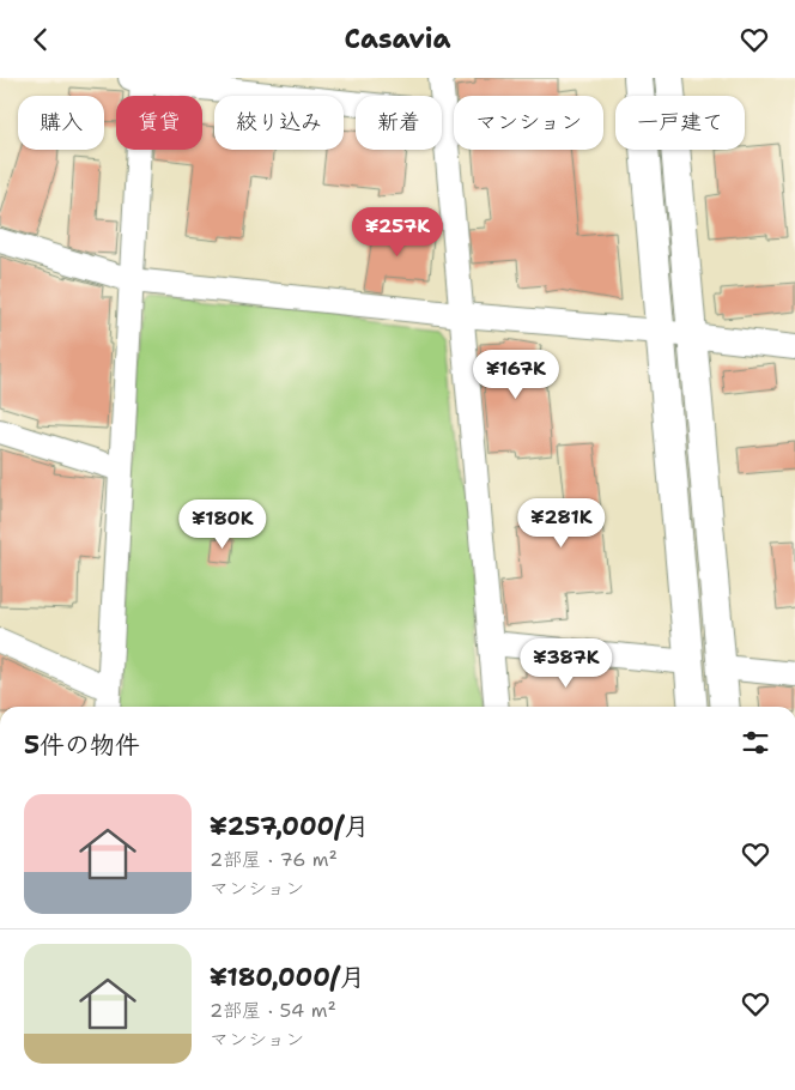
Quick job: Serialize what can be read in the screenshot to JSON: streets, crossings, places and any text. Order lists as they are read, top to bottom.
{
  "page": {
    "header": "Casavia",
    "chip": [
      "購入",
      "賃貸",
      "絞り込み",
      "新着",
      "マンション",
      "一戸建て"
    ],
    "price": [
      "¥257K",
      "¥167K",
      "¥281K",
      "¥180K",
      "¥387K"
    ],
    "heading": "5件の物件",
    "list": [
      {
        "name": "¥257,000/月",
        "note": "2部屋 · 76 m² · マンション"
      },
      {
        "name": "¥180,000/月",
        "note": "2部屋 · 54 m² · マンション"
      }
    ]
  }
}
